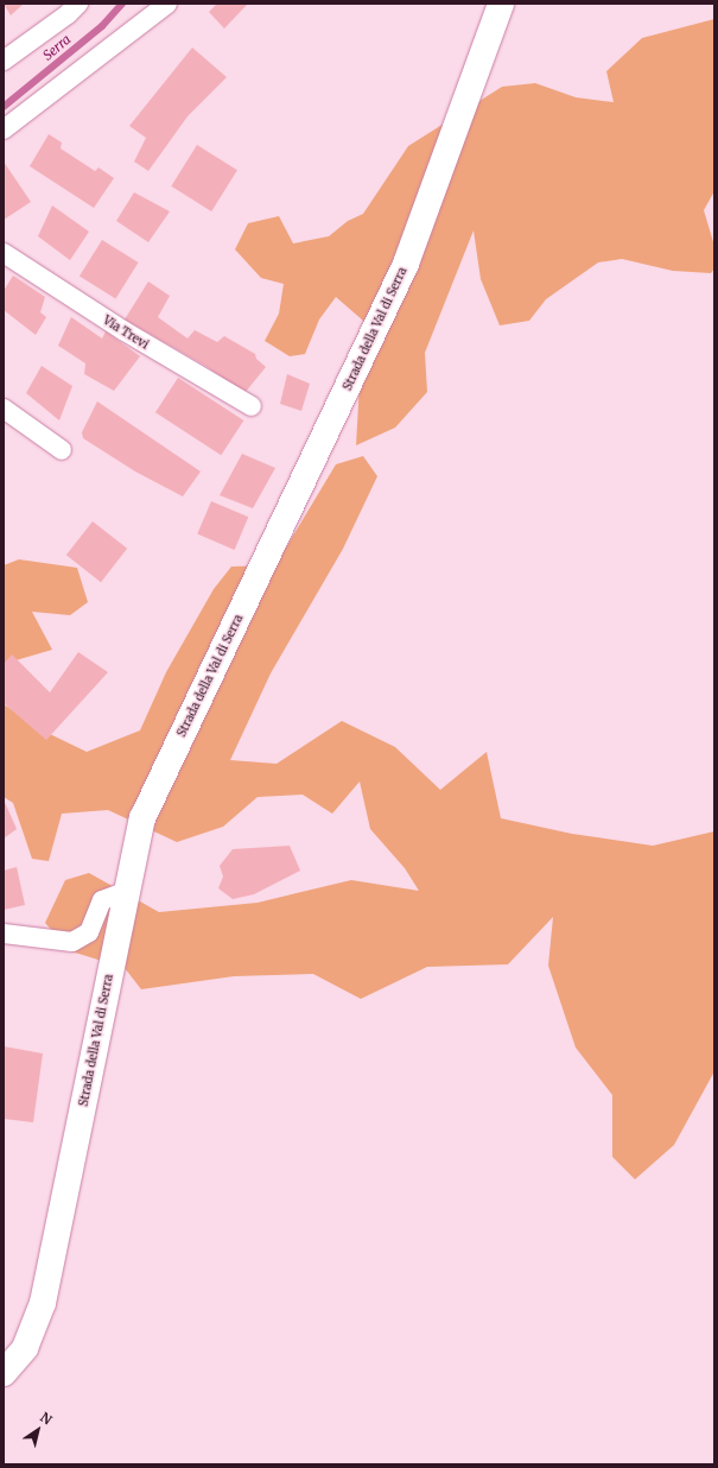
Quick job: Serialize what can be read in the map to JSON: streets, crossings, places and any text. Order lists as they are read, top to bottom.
{
  "streets": {
    "street": ["Strada della Val di Serra", "Via Trevi"]
  },
  "water": ["Serra"],
  "north": "top right"
}
